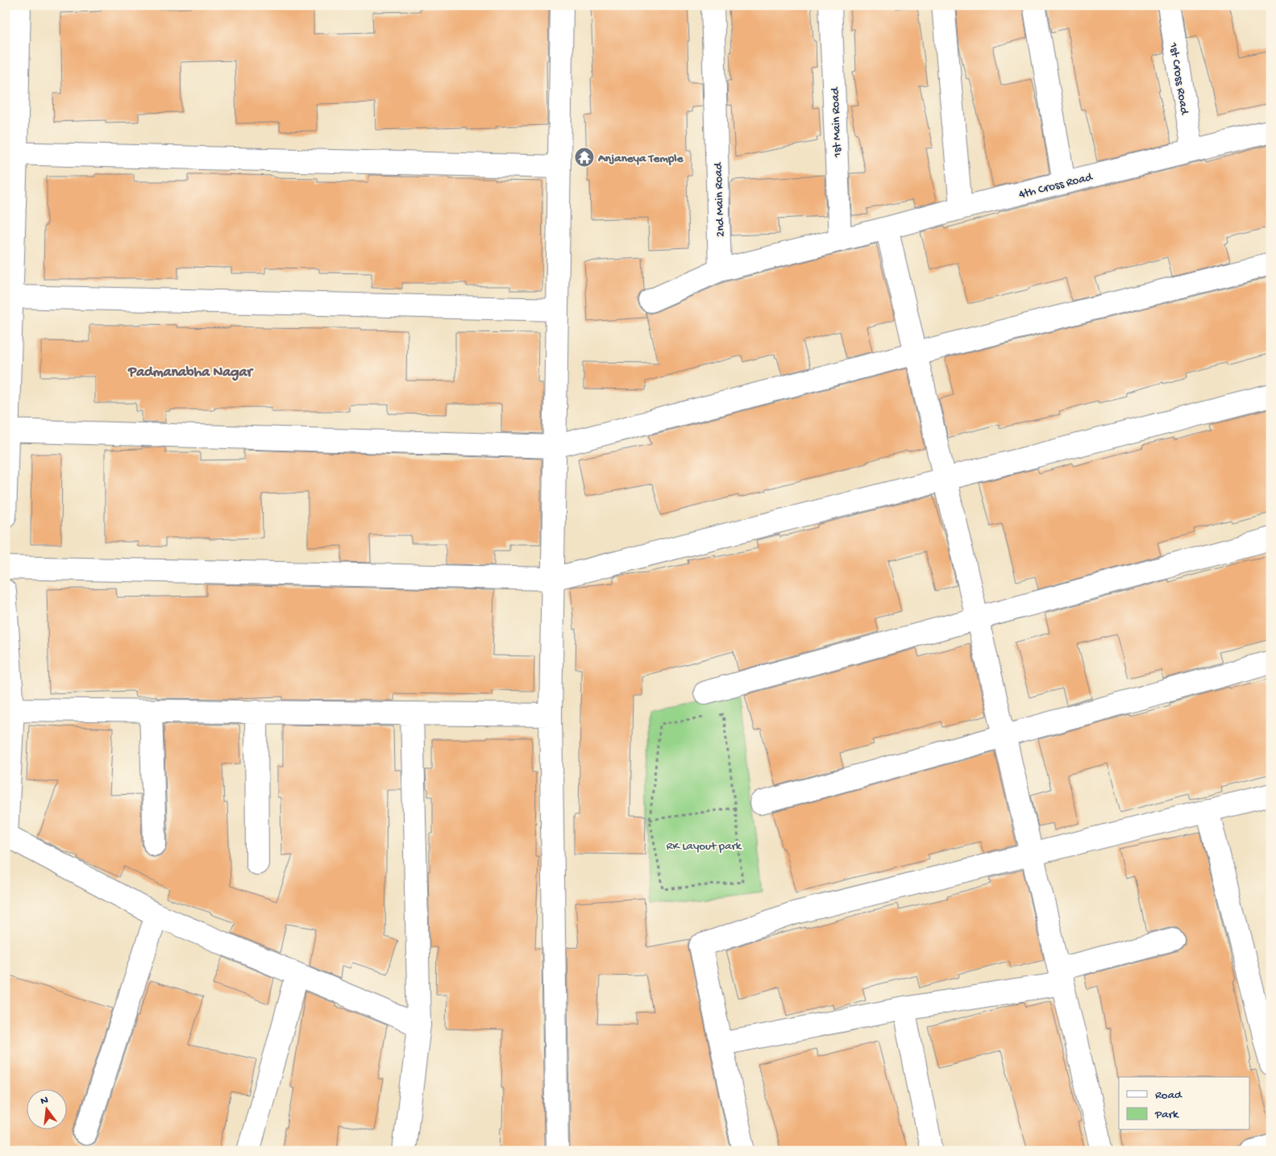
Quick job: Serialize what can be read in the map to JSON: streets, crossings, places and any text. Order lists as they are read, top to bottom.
{
  "streets": {
    "street": [
      "1st Cross Road",
      "1st Main Road",
      "4th Cross Road",
      "2nd Main Road"
    ]
  },
  "crossings": [
    ["1st Cross Road", "4th Cross Road"],
    ["1st Main Road", "4th Cross Road"]
  ],
  "districts": ["Padmanabha Nagar"],
  "parks": ["RK Layout park"],
  "places": {
    "temple": ["Anjaneya Temple"]
  },
  "legend": ["Road", "Park"],
  "north": "top"
}
